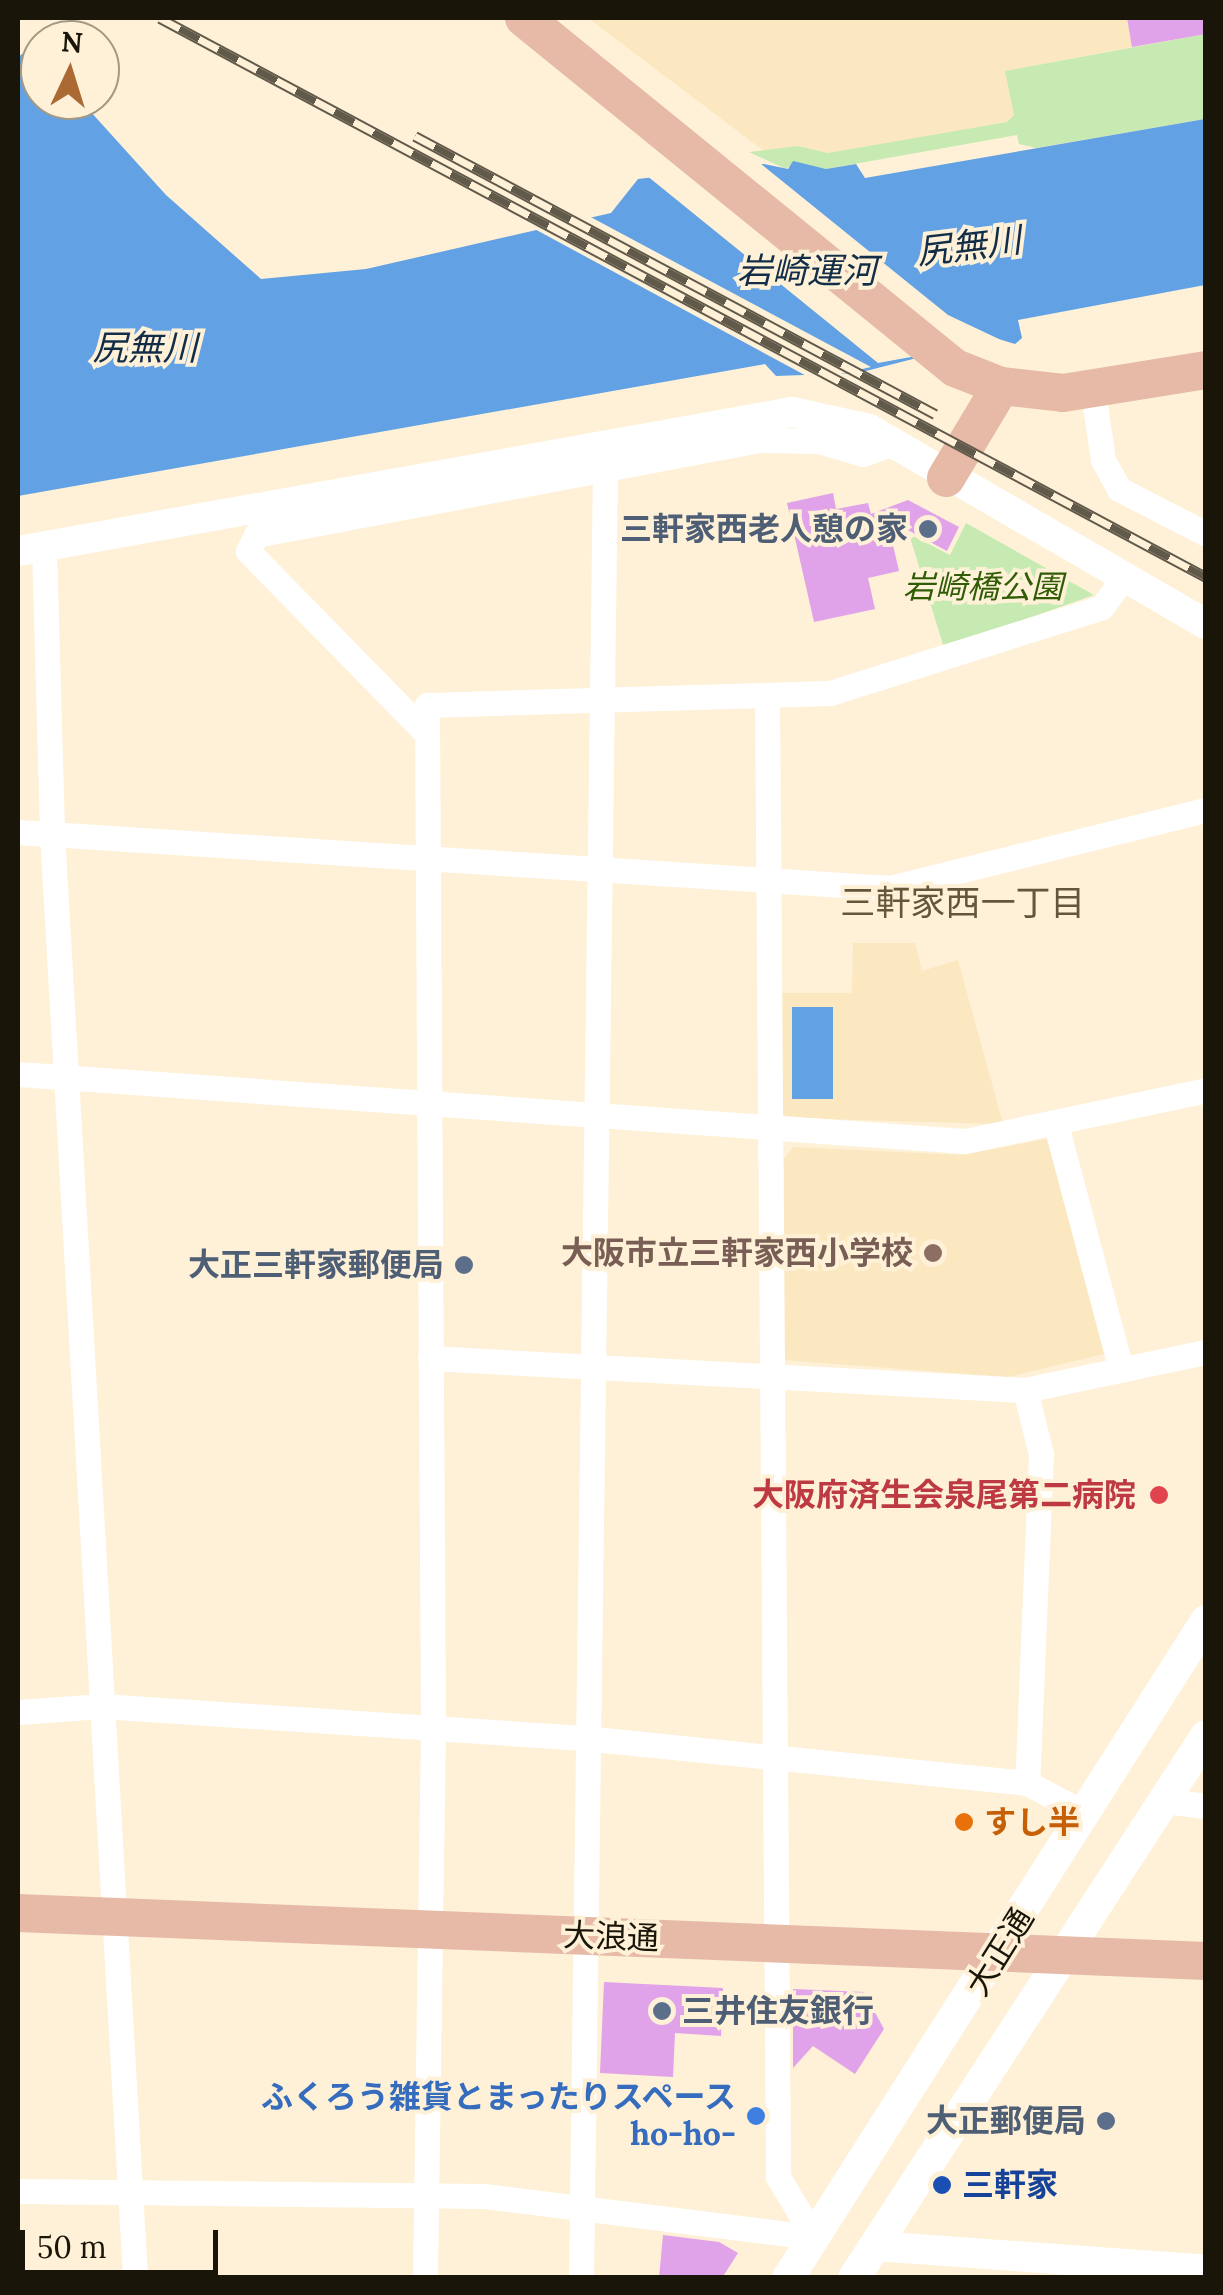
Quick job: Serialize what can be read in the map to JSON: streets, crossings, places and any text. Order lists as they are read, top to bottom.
{
  "streets": {
    "main road": ["大浪通", "大正通"]
  },
  "crossings": [
    ["大浪通", "大正通"]
  ],
  "districts": ["三軒家西一丁目"],
  "water": ["尻無川", "岩崎運河"],
  "parks": ["岩崎橋公園"],
  "places": [
    "三軒家西老人憩の家",
    "大阪市立三軒家西小学校",
    "大正三軒家郵便局",
    "大阪府済生会泉尾第二病院",
    "すし半",
    "三井住友銀行",
    "ふくろう雑貨とまったりスペース ho-ho-",
    "大正郵便局",
    "三軒家"
  ],
  "scale_bar": "50 m",
  "north": "top"
}
